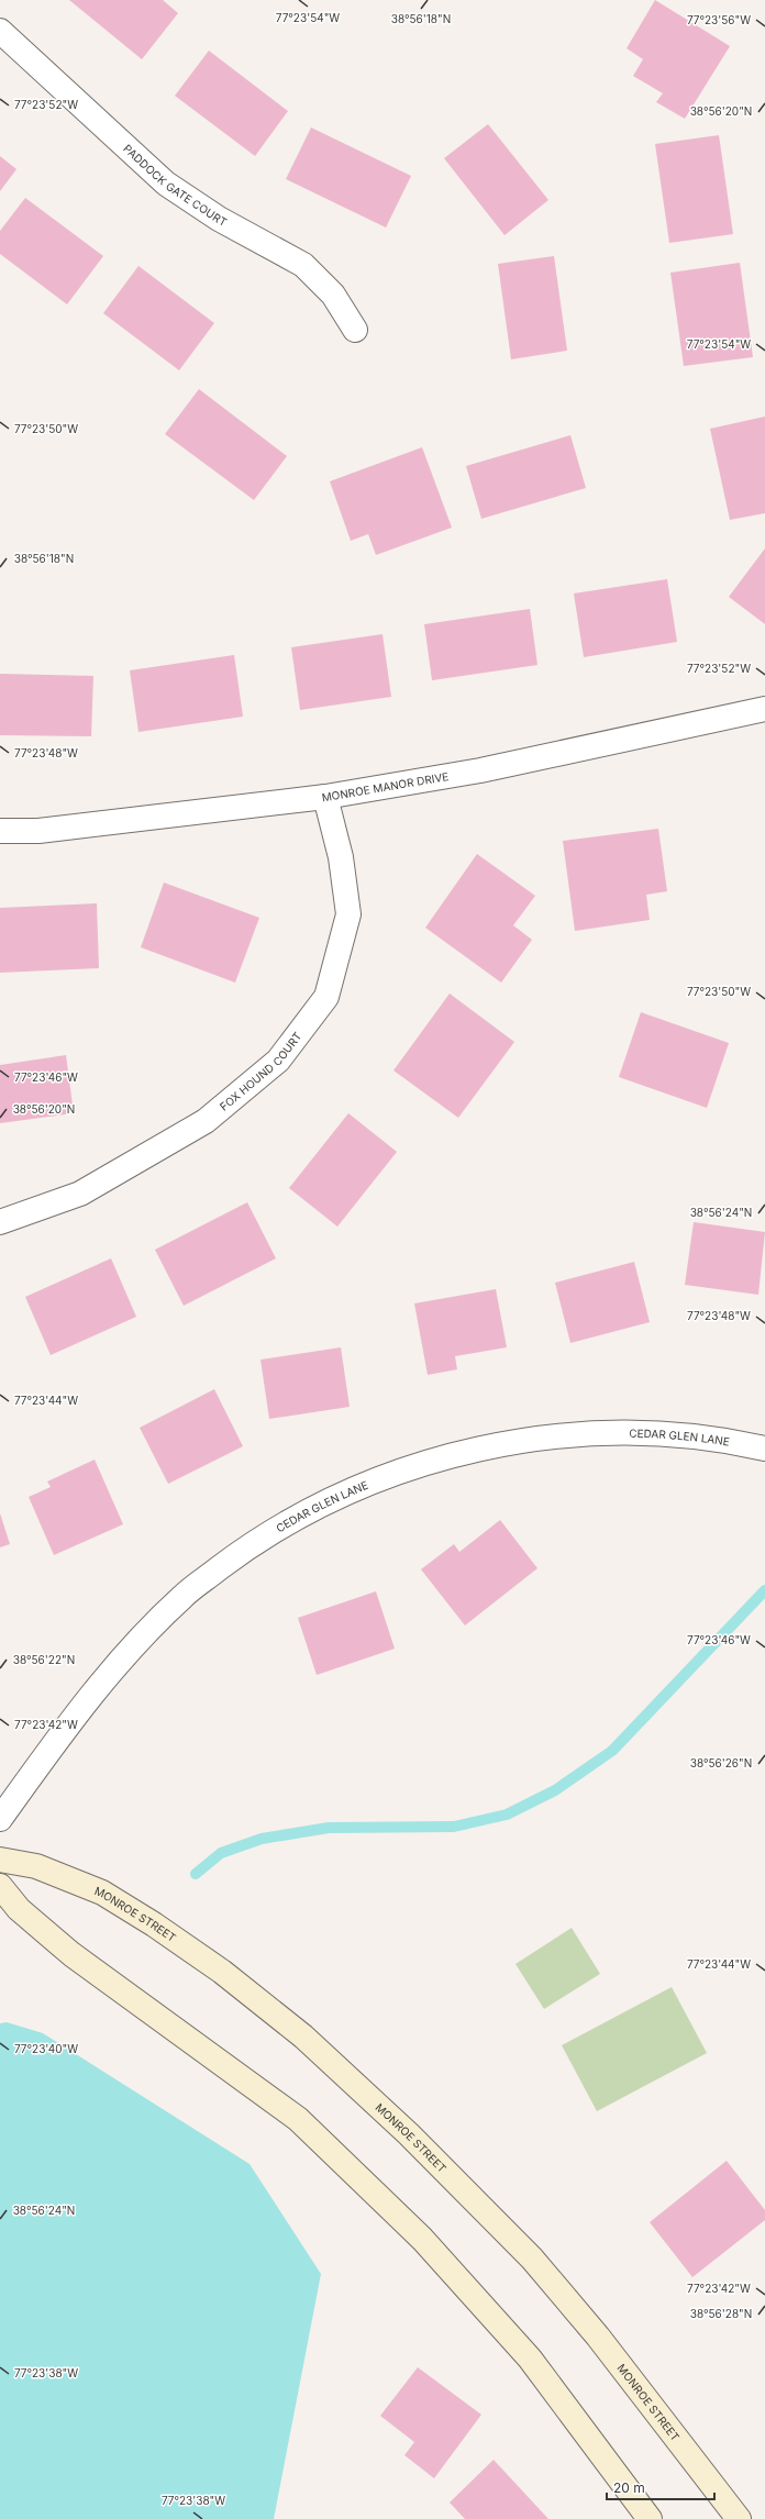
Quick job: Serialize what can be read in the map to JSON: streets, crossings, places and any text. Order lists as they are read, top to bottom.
{
  "streets": {
    "main road": ["MONROE STREET"],
    "street": [
      "PADDOCK GATE COURT",
      "MONROE MANOR DRIVE",
      "FOX HOUND COURT",
      "CEDAR GLEN LANE"
    ]
  },
  "crossings": [
    ["MONROE MANOR DRIVE", "FOX HOUND COURT"]
  ],
  "scale_bar": "20 m",
  "coordinates": [
    "77°23'54\"W",
    "38°56'18\"N",
    "77°23'56\"W",
    "77°23'52\"W",
    "38°56'20\"N",
    "77°23'50\"W",
    "77°23'48\"W",
    "77°23'46\"W",
    "38°56'24\"N",
    "77°23'44\"W",
    "38°56'22\"N",
    "77°23'42\"W",
    "38°56'26\"N",
    "77°23'40\"W",
    "38°56'28\"N",
    "77°23'38\"W"
  ]
}
